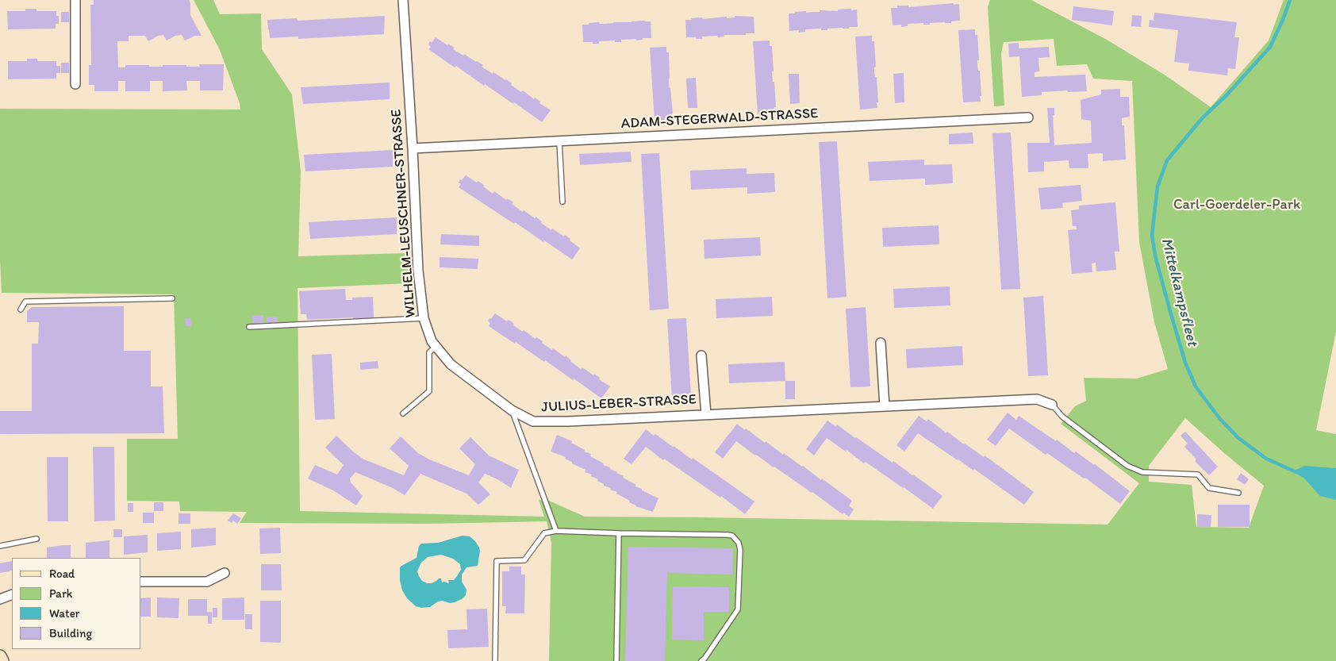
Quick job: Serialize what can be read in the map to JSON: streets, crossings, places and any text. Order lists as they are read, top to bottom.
{
  "streets": {
    "street": ["ADAM-STEGERWALD-STRASSE", "WILHELM-LEUSCHNER-STRASSE", "JULIUS-LEBER-STRASSE"]
  },
  "crossings": [
    ["ADAM-STEGERWALD-STRASSE", "WILHELM-LEUSCHNER-STRASSE"],
    ["WILHELM-LEUSCHNER-STRASSE", "JULIUS-LEBER-STRASSE"]
  ],
  "water": ["Mittelkampsfleet"],
  "parks": ["Carl-Goerdeler-Park"],
  "legend": [
    "Road",
    "Park",
    "Water",
    "Building"
  ]
}
